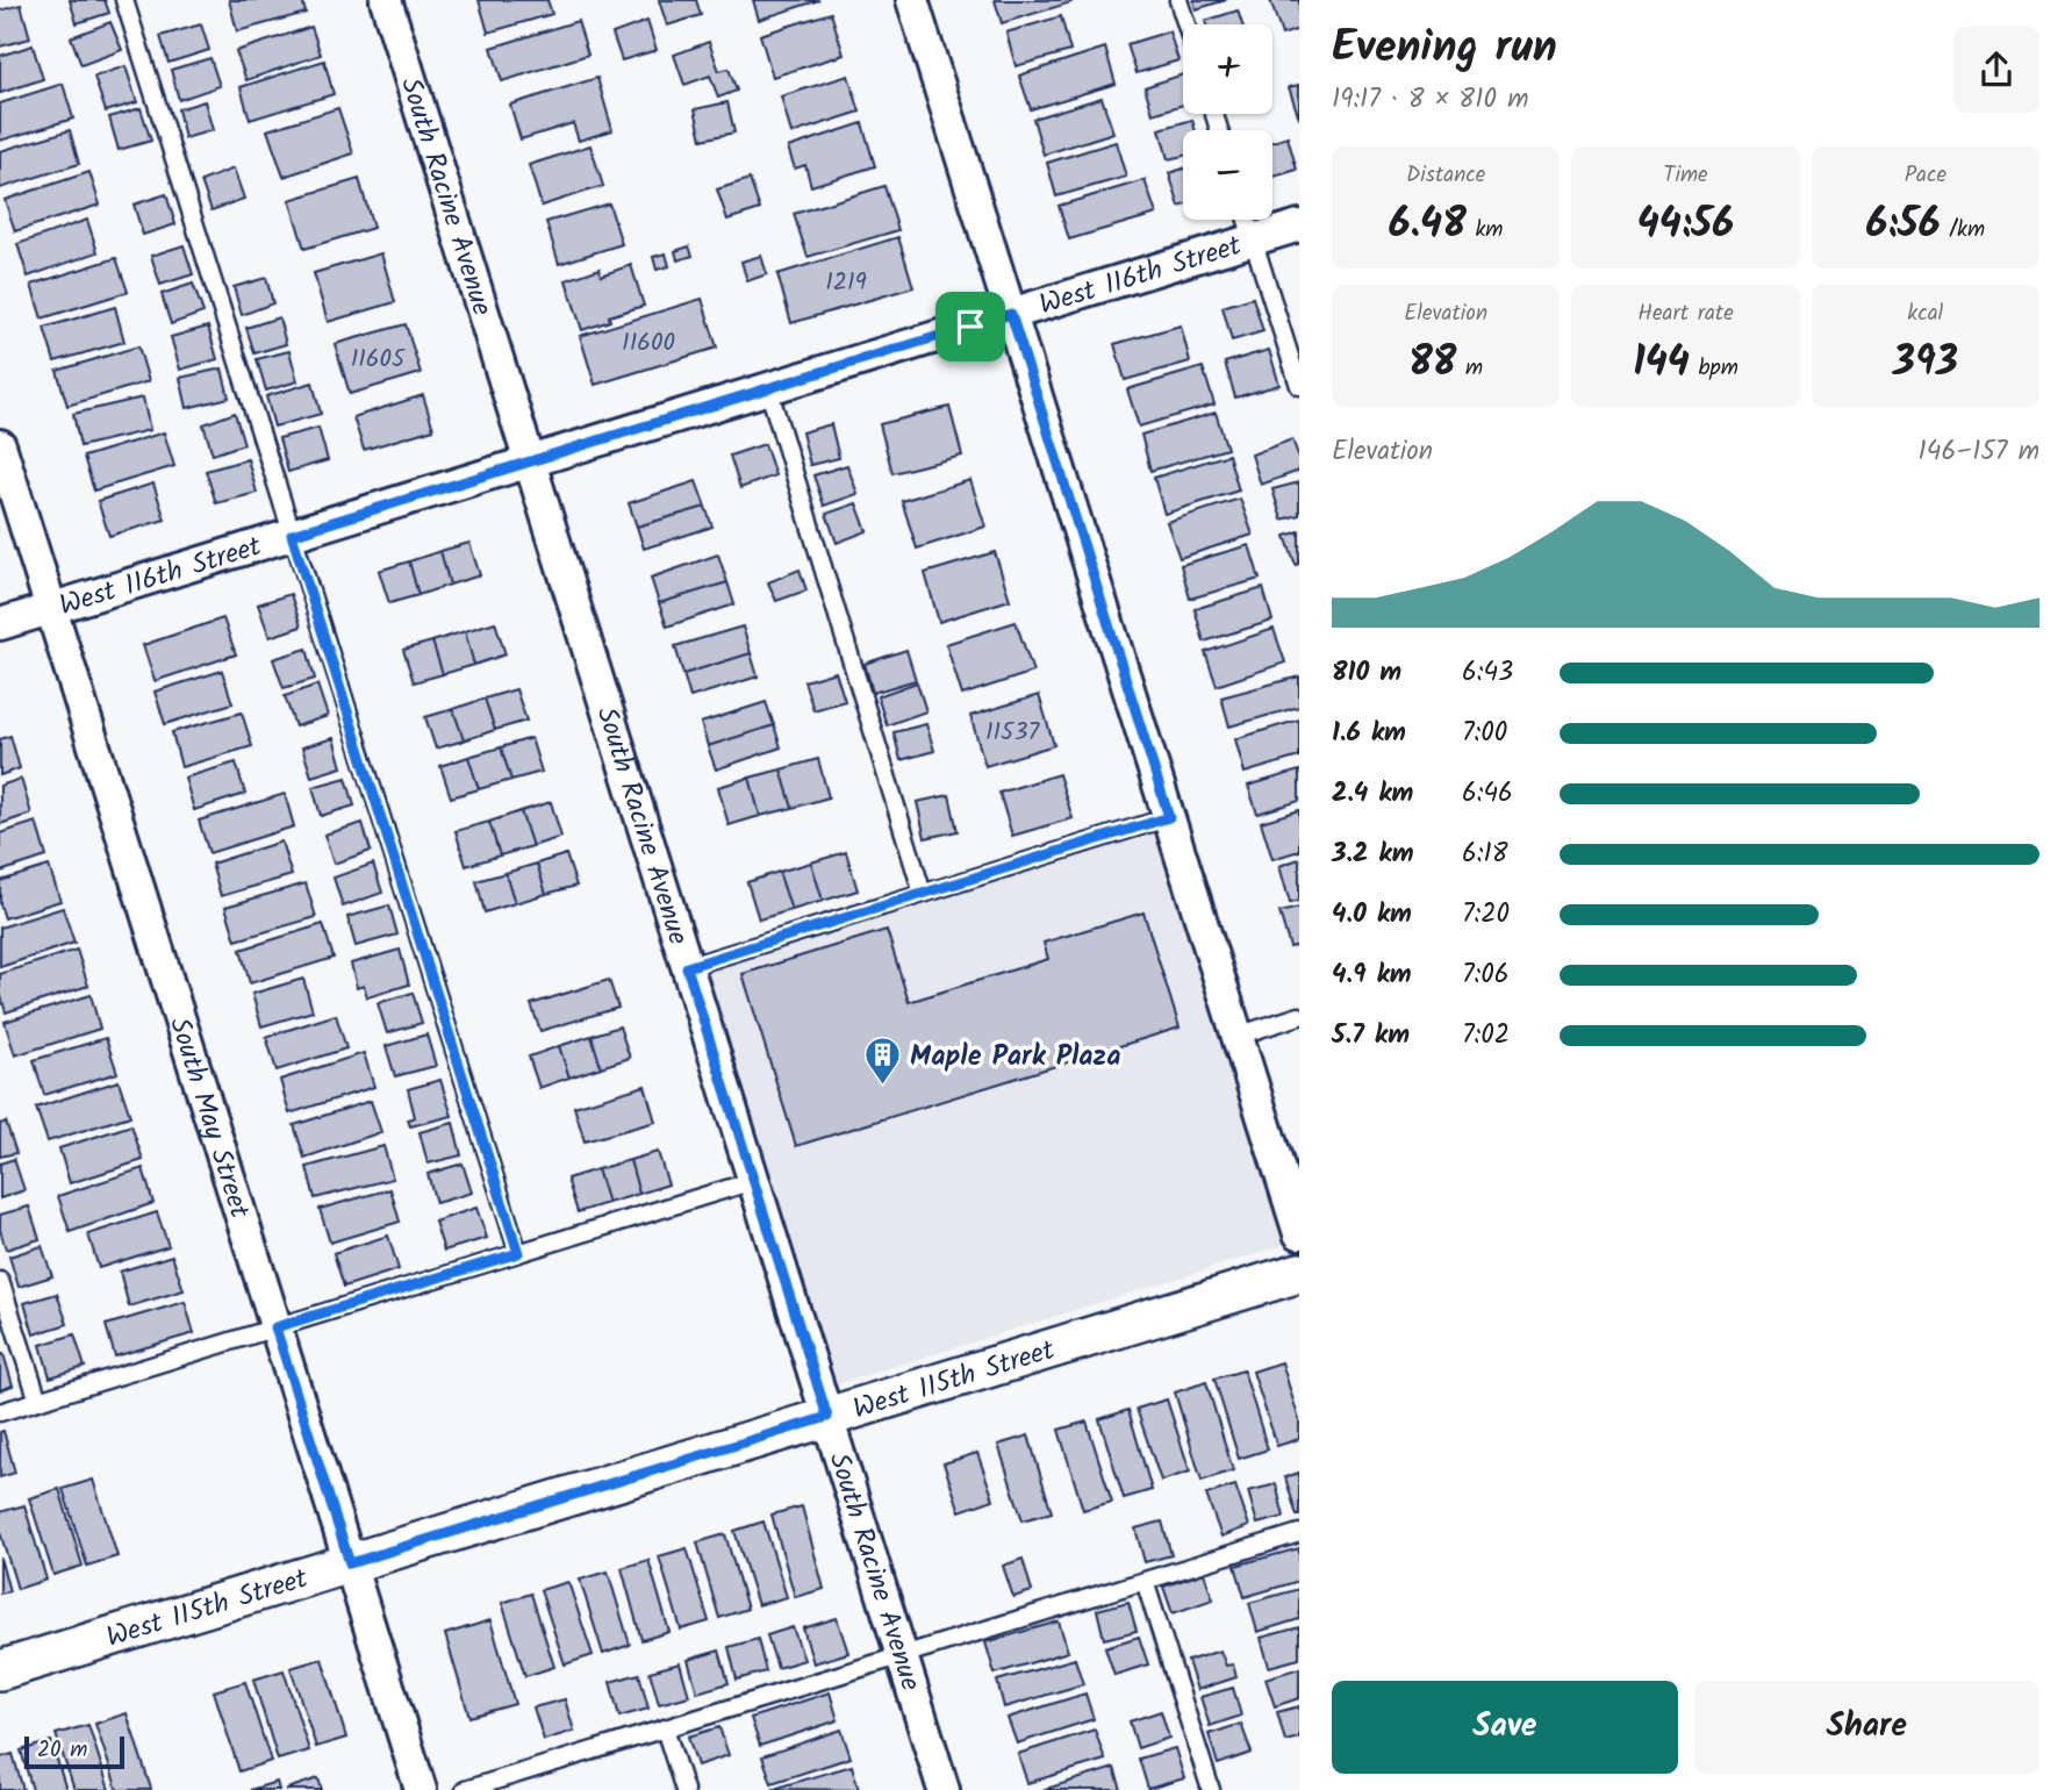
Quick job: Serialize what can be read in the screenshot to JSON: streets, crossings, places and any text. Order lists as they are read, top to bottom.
{
  "streets": {
    "street": [
      "South Racine Avenue",
      "West 116th Street",
      "South May Street",
      "West 115th Street"
    ]
  },
  "crossings": [
    ["South Racine Avenue", "West 116th Street"],
    ["South Racine Avenue", "West 115th Street"],
    ["West 116th Street", "South May Street"],
    ["South May Street", "West 115th Street"]
  ],
  "places": {
    "building": ["Maple Park Plaza"]
  },
  "house_numbers": [
    "1219",
    "11600",
    "11605",
    "11537"
  ],
  "scale_bar": "20 m",
  "page": {
    "heading": ["Evening run", "19:17 · 8 × 810 m"],
    "map_buttons": ["+", "−"],
    "stats": [
      ["Distance", "6.48 km"],
      ["Time", "44:56"],
      ["Pace", "6:56 /km"],
      ["Elevation", "88 m"],
      ["Heart rate", "144 bpm"],
      ["kcal", "393"]
    ],
    "chart": ["Elevation", "146–157 m"],
    "list": [
      {
        "name": "810 m",
        "note": "6:43"
      },
      {
        "name": "1.6 km",
        "note": "7:00"
      },
      {
        "name": "2.4 km",
        "note": "6:46"
      },
      {
        "name": "3.2 km",
        "note": "6:18"
      },
      {
        "name": "4.0 km",
        "note": "7:20"
      },
      {
        "name": "4.9 km",
        "note": "7:06"
      },
      {
        "name": "5.7 km",
        "note": "7:02"
      }
    ],
    "buttons": ["Save", "Share"],
    "scale": "20 m"
  }
}
